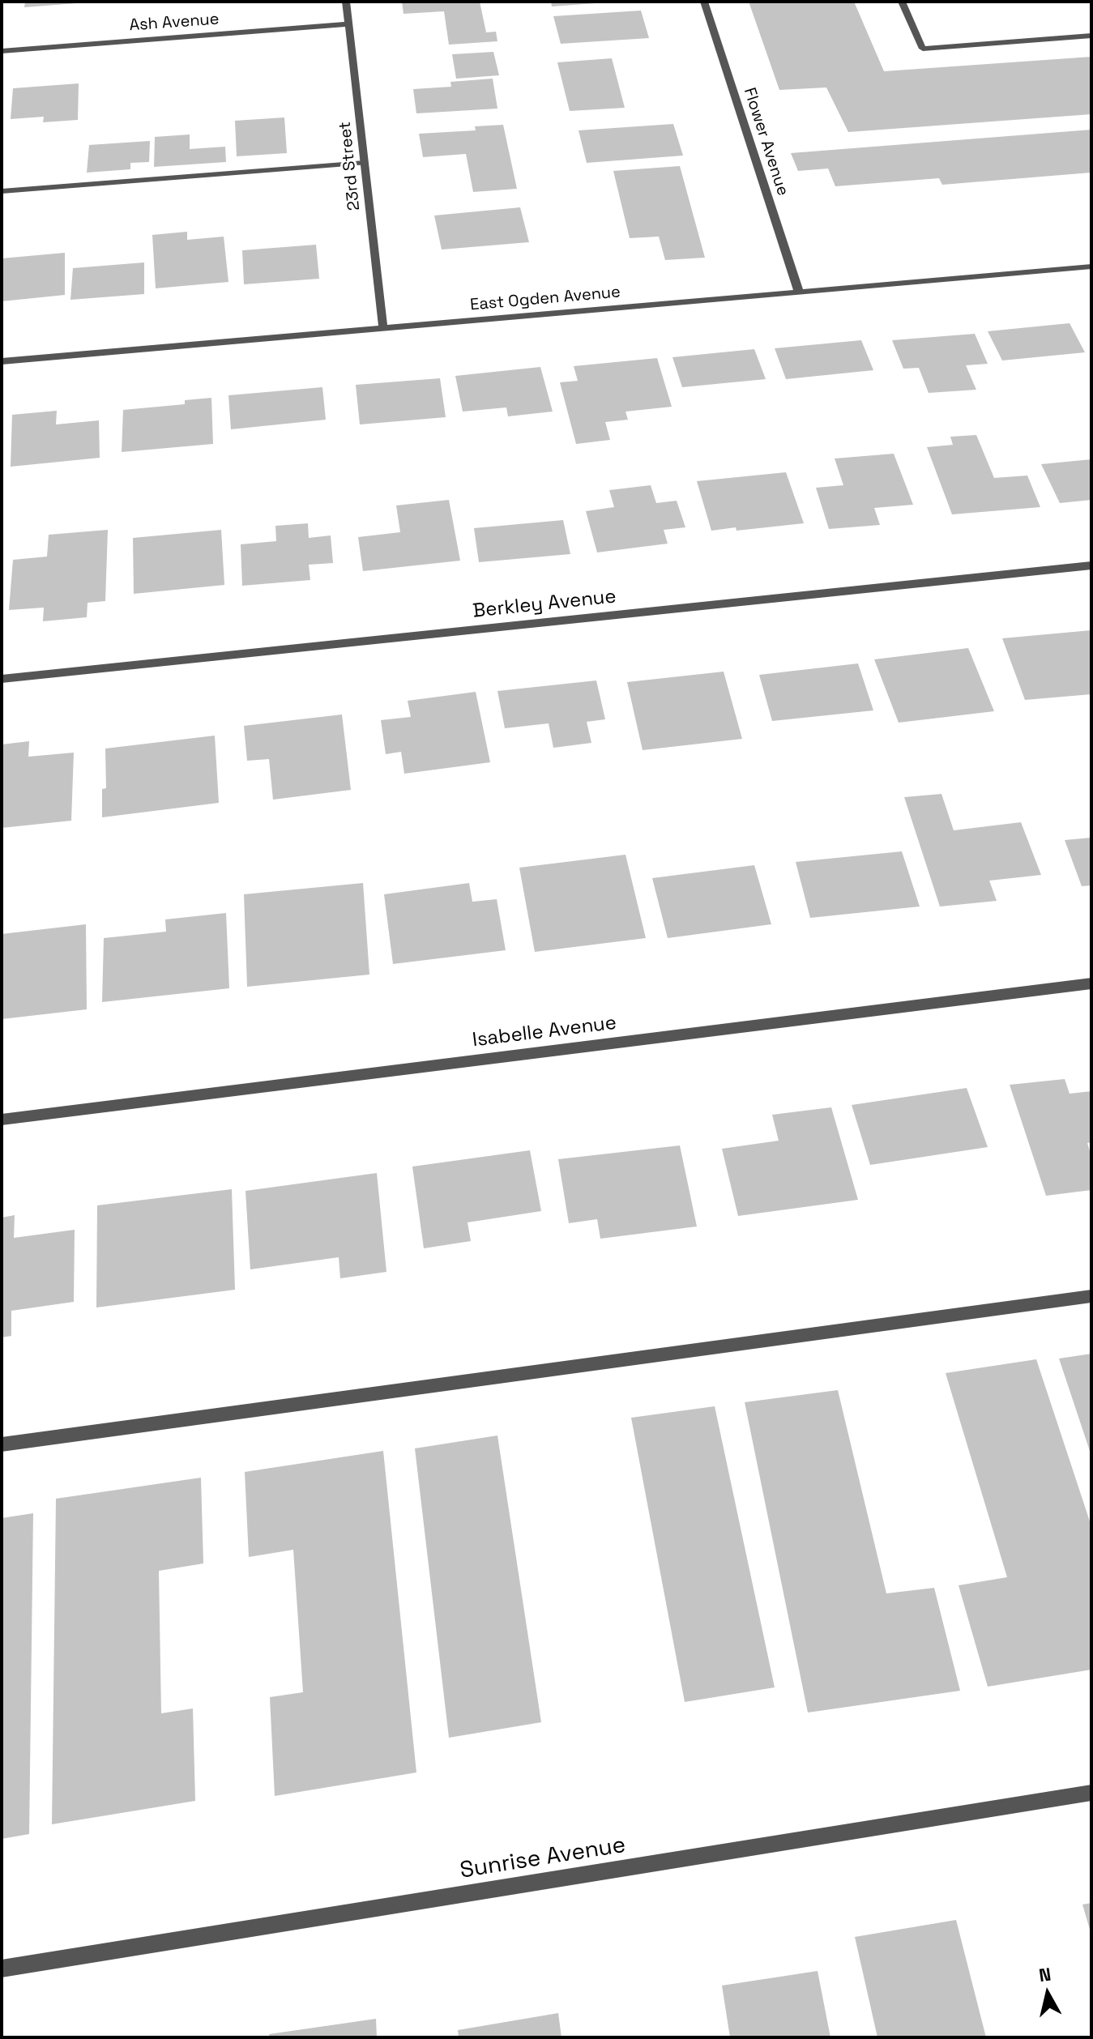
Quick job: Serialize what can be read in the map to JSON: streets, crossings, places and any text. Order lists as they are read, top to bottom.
{
  "streets": {
    "street": [
      "Ash Avenue",
      "Flower Avenue",
      "23rd Street",
      "East Ogden Avenue",
      "Berkley Avenue",
      "Isabelle Avenue",
      "Sunrise Avenue"
    ]
  },
  "crossings": [
    ["Ash Avenue", "23rd Street"],
    ["Flower Avenue", "East Ogden Avenue"],
    ["23rd Street", "East Ogden Avenue"]
  ],
  "north": "top"
}
